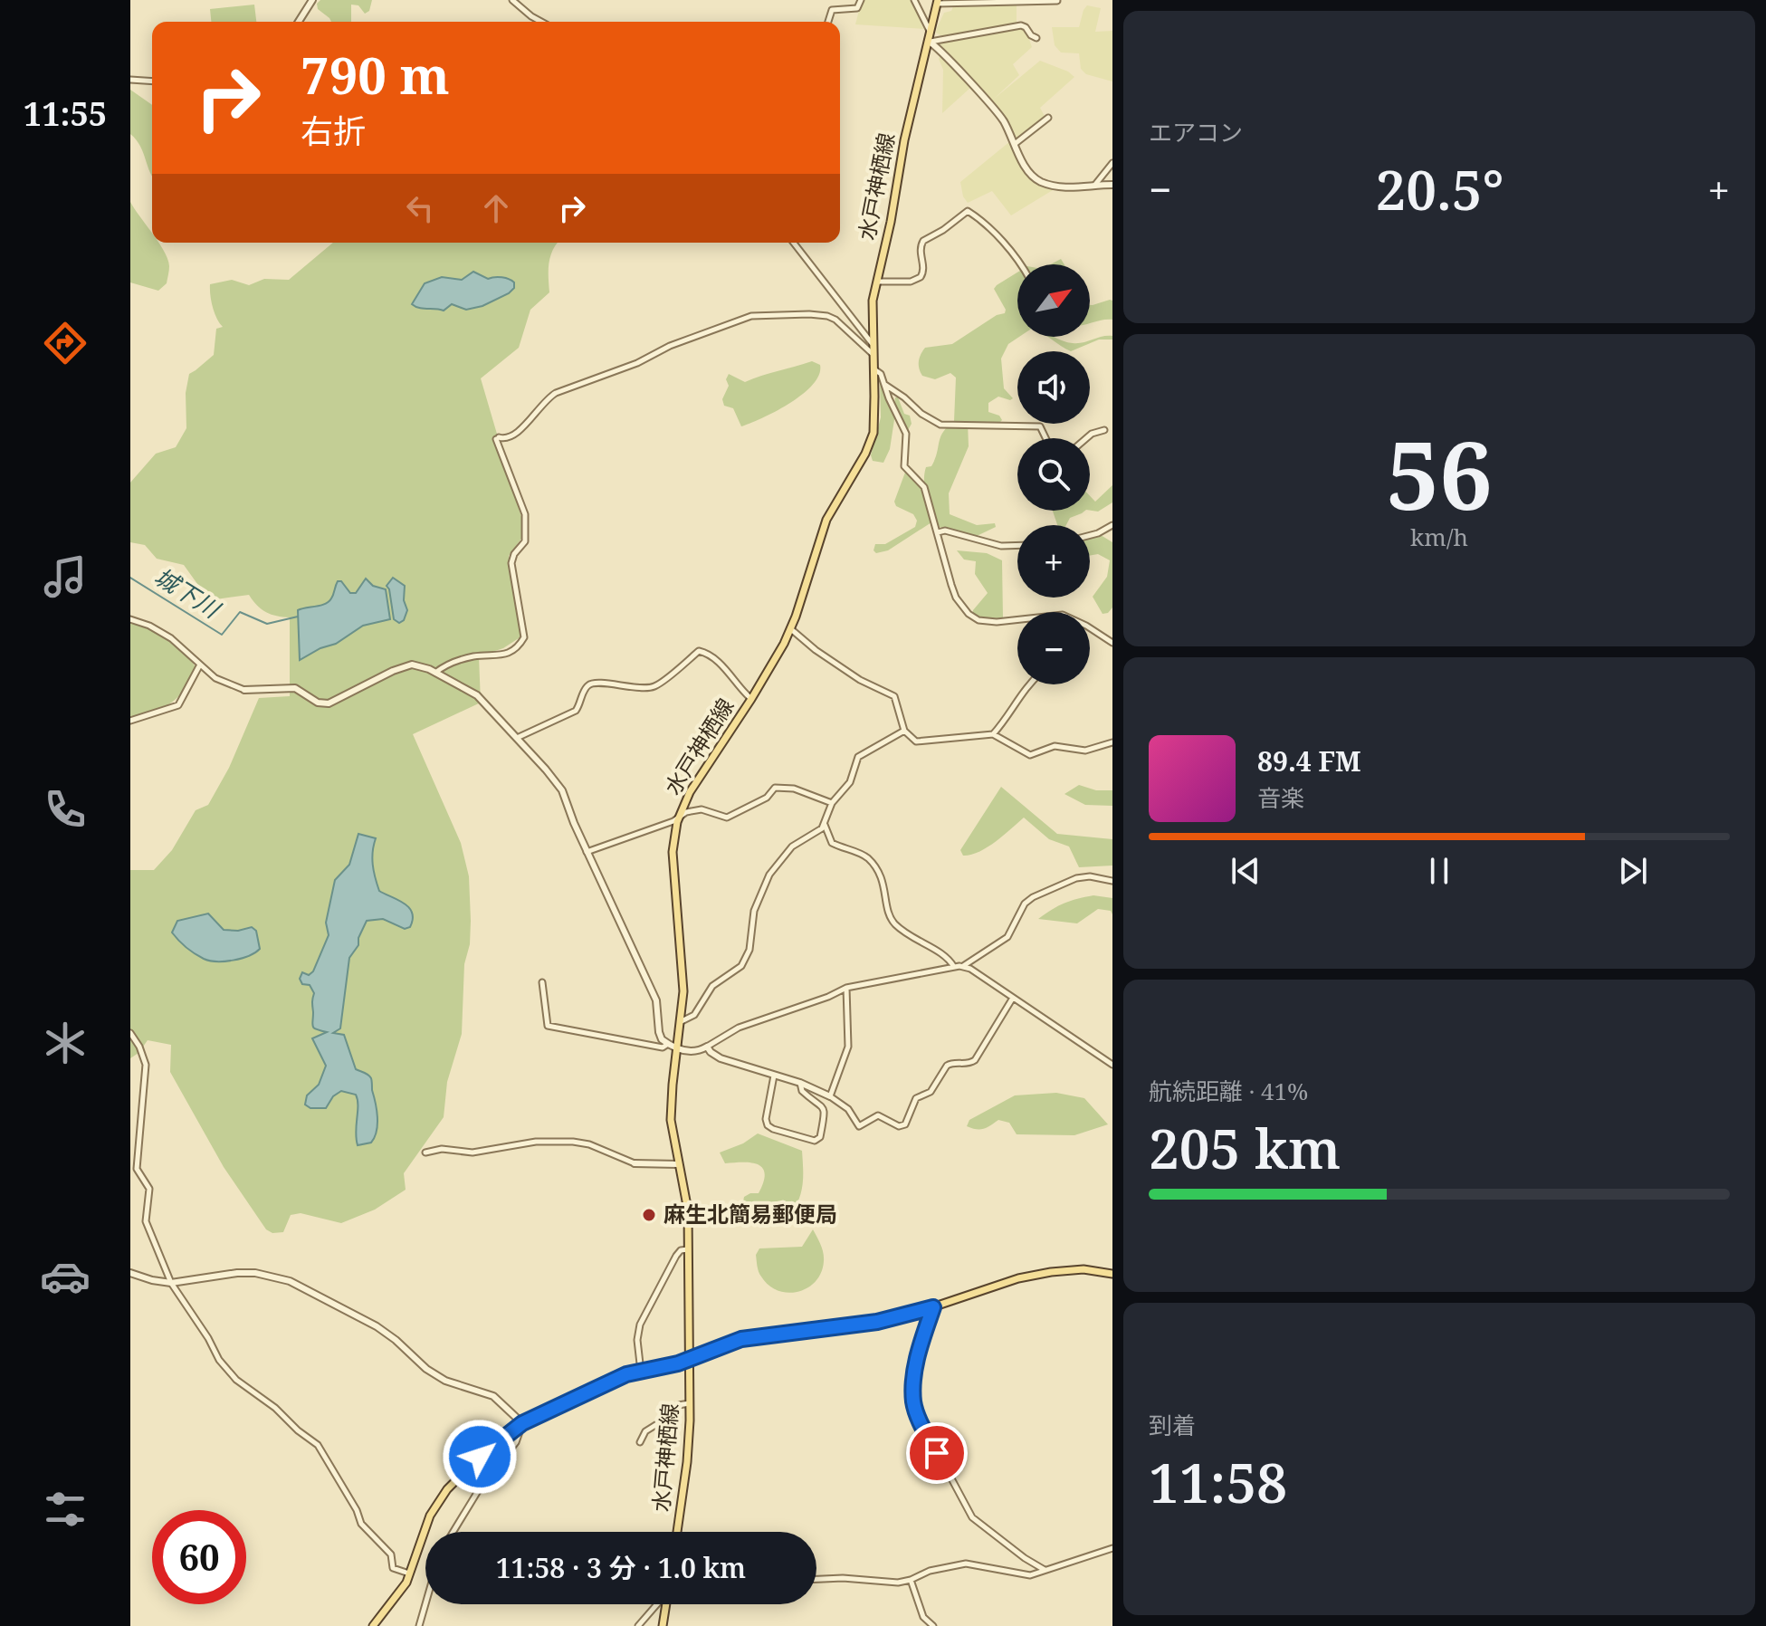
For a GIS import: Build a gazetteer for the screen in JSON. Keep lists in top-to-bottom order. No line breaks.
{"streets":{"main road":["水戸神栖線"]},"water":["城下川"],"places":["麻生北簡易郵便局"],"north":"top right","page":{"tabs":"11:55","tile":["エアコン",["56","km/h"],["航続距離 · 41%","205 km"],["到着","11:58"]],"turn":["790 m","右折"],"heat":["−","20.5°","+"],"map_buttons":["+","−"],"song":["89.4 FM","音楽"],"limit":"60","trip":"11:58 · 3 分 · 1.0 km"}}
